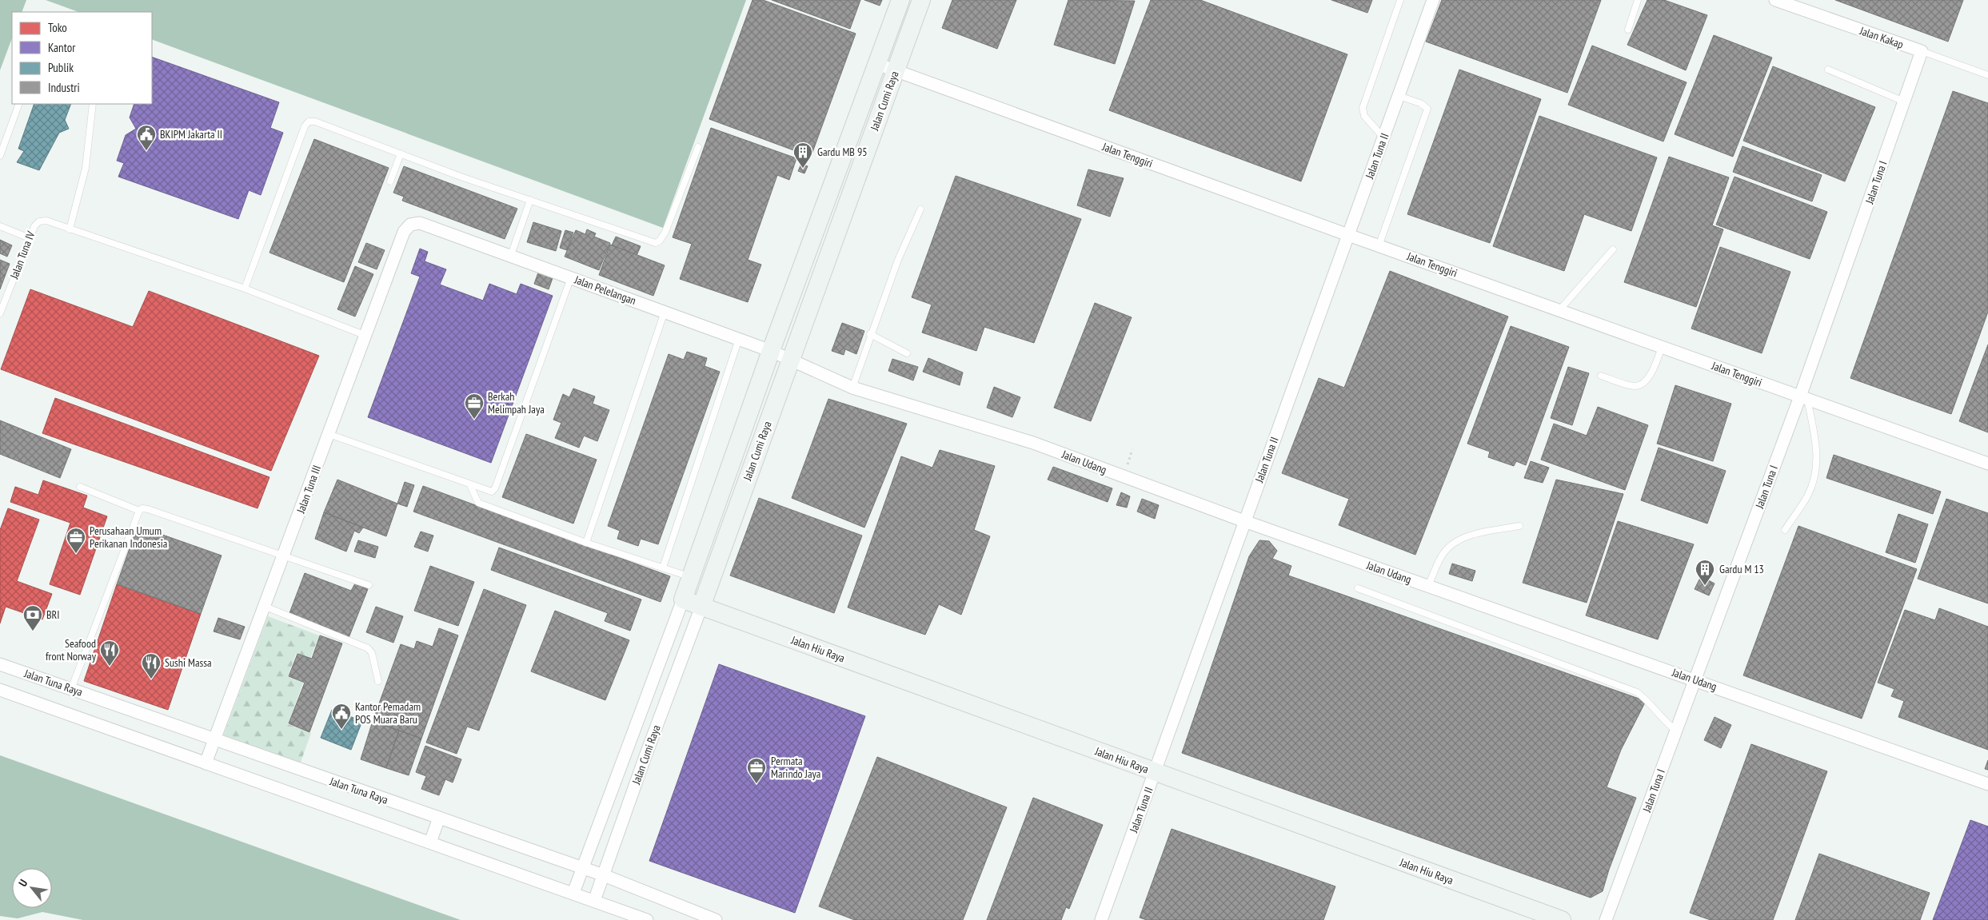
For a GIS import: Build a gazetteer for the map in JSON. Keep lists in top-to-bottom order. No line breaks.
{"streets":{"street":["Jalan Kakap","Jalan Cumi Raya","Jalan Tenggiri","Jalan Tuna II","Jalan Tuna I","Jalan Pelelangan","Jalan Udang","Jalan Tuna III","Jalan Hiu Raya","Jalan Tuna Raya"],"lane":["Jalan Tuna IV"]},"crossings":[["Jalan Kakap","Jalan Tuna I"],["Jalan Cumi Raya","Jalan Tenggiri"],["Jalan Cumi Raya","Jalan Pelelangan"],["Jalan Cumi Raya","Jalan Udang"],["Jalan Cumi Raya","Jalan Hiu Raya"],["Jalan Cumi Raya","Jalan Tuna Raya"],["Jalan Tenggiri","Jalan Tuna II"],["Jalan Tenggiri","Jalan Tuna I"],["Jalan Tuna II","Jalan Udang"],["Jalan Tuna II","Jalan Hiu Raya"],["Jalan Tuna I","Jalan Udang"],["Jalan Pelelangan","Jalan Udang"],["Jalan Pelelangan","Jalan Tuna III"],["Jalan Tuna III","Jalan Tuna Raya"]],"places":{"public building":["BKIPM Jakarta II","Kantor Pemadam POS Muara Baru"],"building":["Gardu MB 95","Gardu M 13"],"office":["Berkah Melimpah Jaya","Perusahaan Umum Perikanan Indonesia","Permata Marindo Jaya"],"bank":["BRI"],"restaurant":["Seafood front Norway","Sushi Massa"]},"legend":["Toko","Kantor","Publik","Industri"],"north":"top left"}
